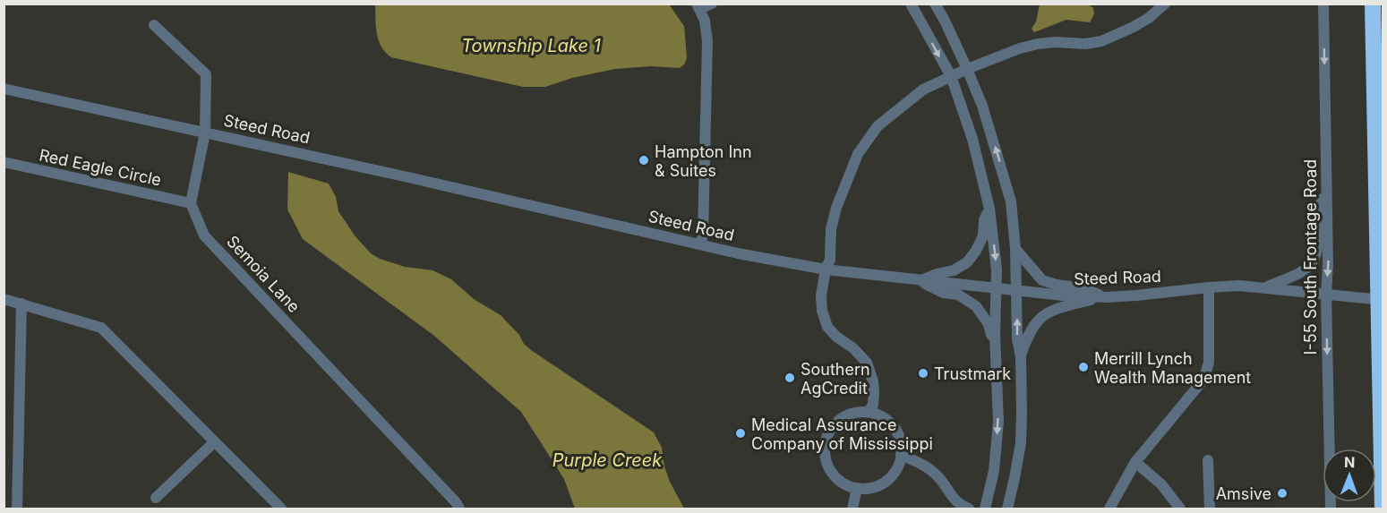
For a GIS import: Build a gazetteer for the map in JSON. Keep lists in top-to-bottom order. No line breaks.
{"streets":{"street":["Steed Road","Red Eagle Circle","I-55 South Frontage Road","Semoia Lane"]},"crossings":[["Steed Road","I-55 South Frontage Road"],["Red Eagle Circle","Semoia Lane"]],"one_way":["I-55 South Frontage Road"],"water":["Township Lake 1","Purple Creek"],"places":["Hampton Inn & Suites","Merrill Lynch Wealth Management","Trustmark","Southern AgCredit","Medical Assurance Company of Mississippi","Amsive"],"north":"top"}
